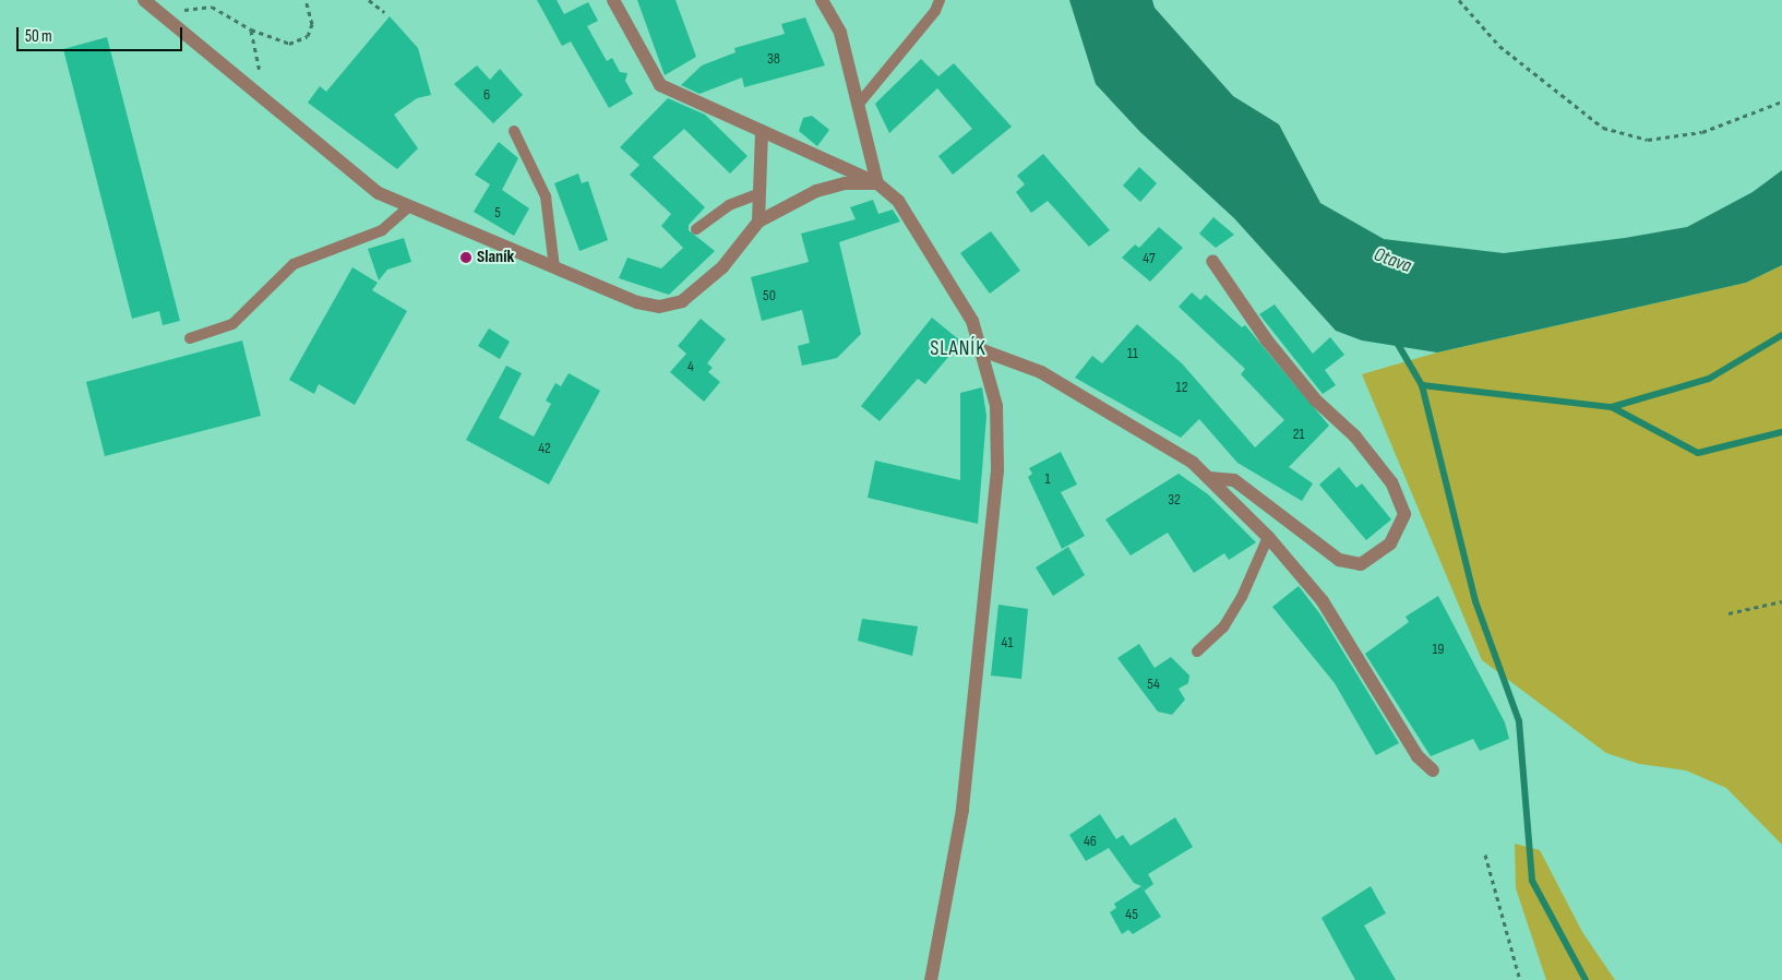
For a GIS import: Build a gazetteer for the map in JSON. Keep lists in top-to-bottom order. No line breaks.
{"districts":["SLANÍK"],"water":["Otava"],"places":["Slaník"],"house_numbers":["38","6","5","47","50","11","4","12","21","42","1","32","41","19","54","46","45"],"scale_bar":"50 m"}
